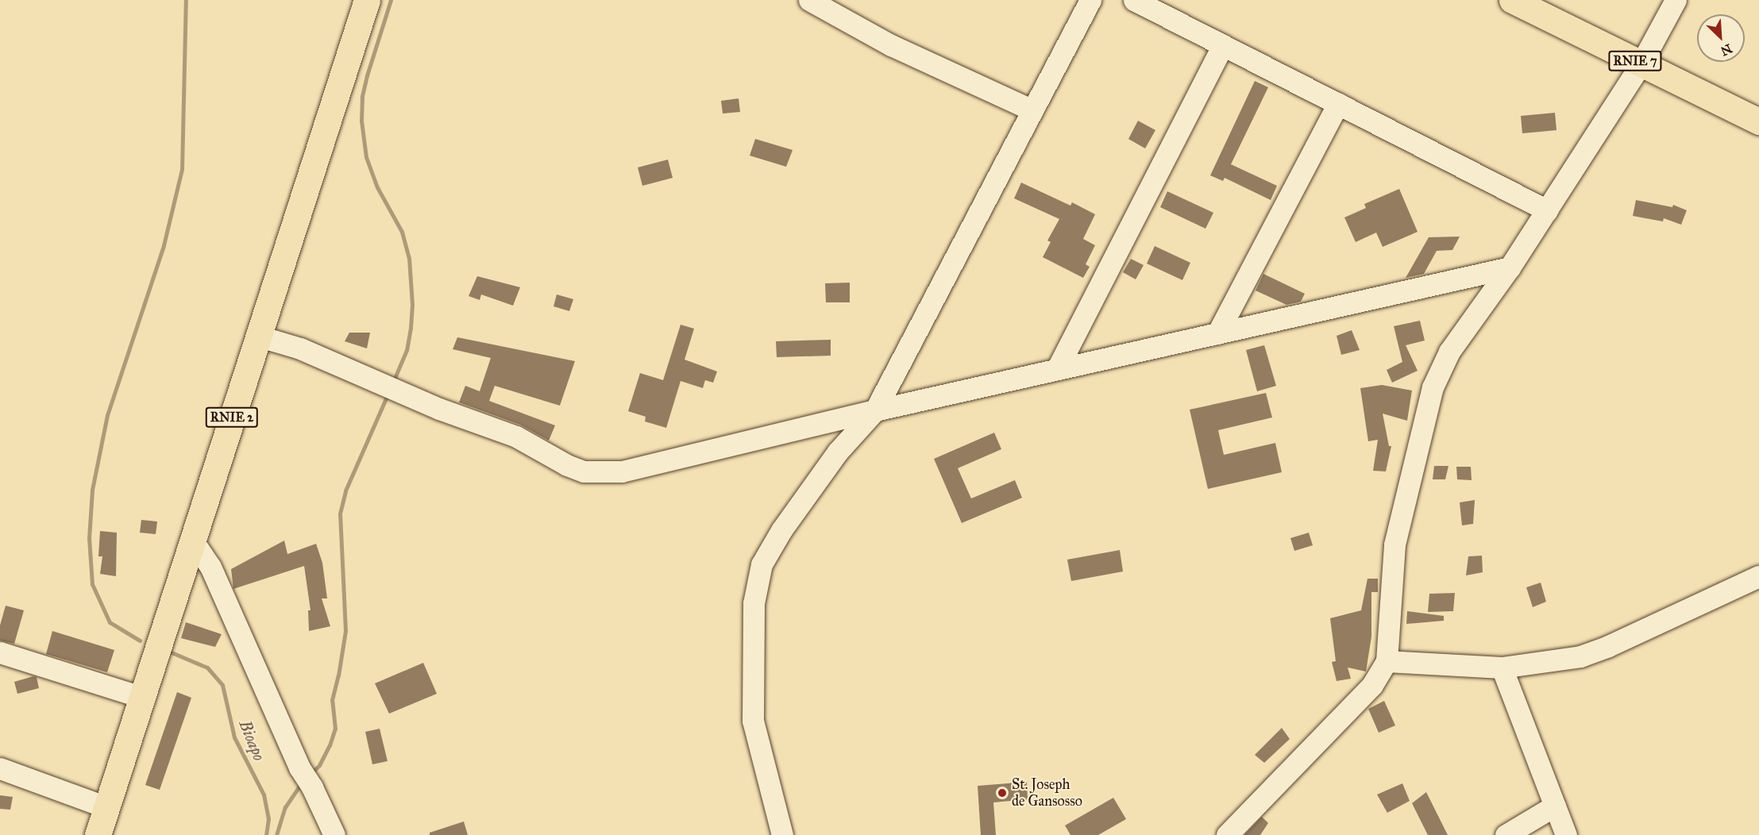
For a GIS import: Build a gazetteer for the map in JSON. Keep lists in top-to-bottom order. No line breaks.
{"streets":{"main road":["RNIE 7","RNIE 2"]},"water":["Bioapo"],"places":["St. Joseph de Gansosso"],"north":"bottom right"}
